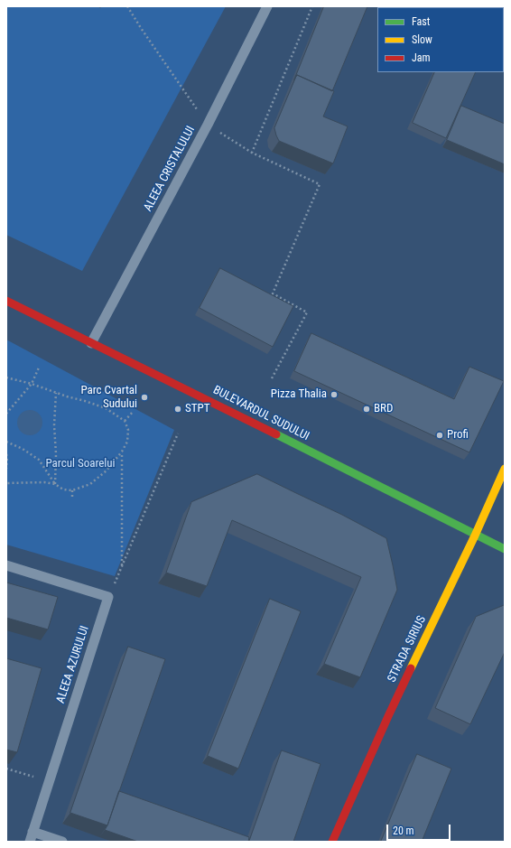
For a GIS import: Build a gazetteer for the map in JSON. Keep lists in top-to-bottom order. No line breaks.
{"streets":{"street":["BULEVARDUL SUDULUI","STRADA SIRIUS"],"lane":["ALEEA CRISTALULUI","ALEEA AZURULUI"]},"crossings":[["ALEEA CRISTALULUI","BULEVARDUL SUDULUI"],["BULEVARDUL SUDULUI","STRADA SIRIUS"]],"parks":["Parcul Soarelui"],"places":["Pizza Thalia","Parc Cvartal Sudului","STPT","BRD","Profi"],"legend":["Fast","Slow","Jam"],"scale_bar":"20 m"}
